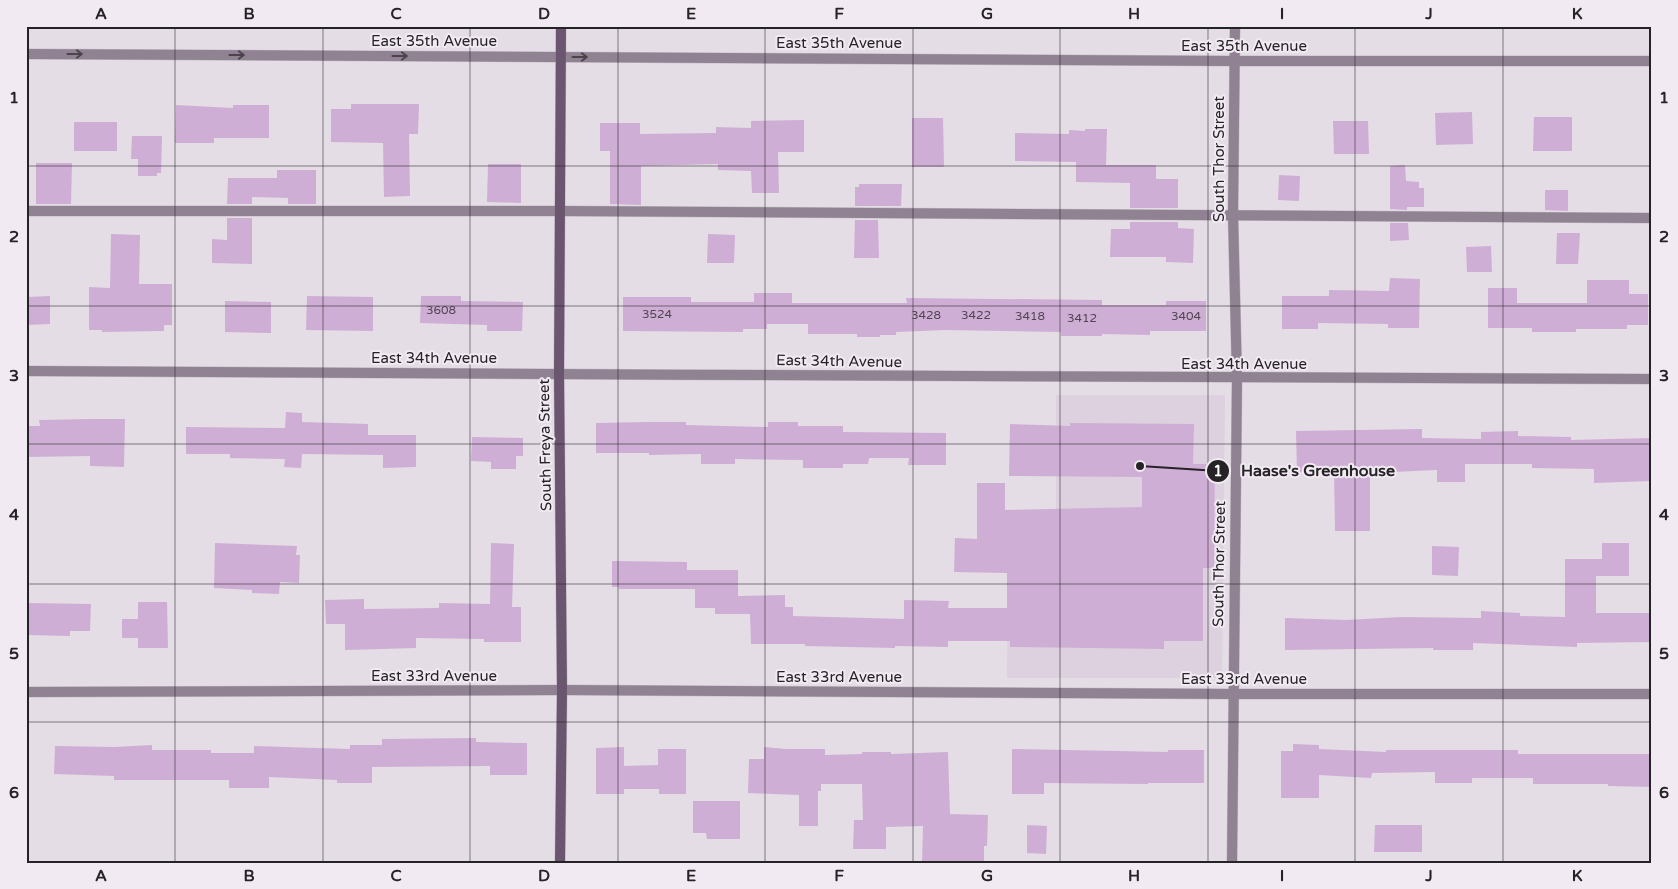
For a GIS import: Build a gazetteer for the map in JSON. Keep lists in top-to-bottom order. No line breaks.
{"streets":{"main road":["South Freya Street"],"street":["East 35th Avenue","South Thor Street","East 34th Avenue","East 33rd Avenue"]},"crossings":[["East 35th Avenue","South Thor Street"],["East 35th Avenue","South Freya Street"],["South Thor Street","East 34th Avenue"],["South Thor Street","East 33rd Avenue"],["East 34th Avenue","South Freya Street"],["South Freya Street","East 33rd Avenue"]],"one_way":["East 35th Avenue"],"places":["Haase's Greenhouse"],"house_numbers":["3608","3524","3428","3422","3418","3404","3412"],"grid":{"columns":["A","B","C","D","E","F","G","H","I","J","K"],"rows":["1","2","3","4","5","6"]}}
